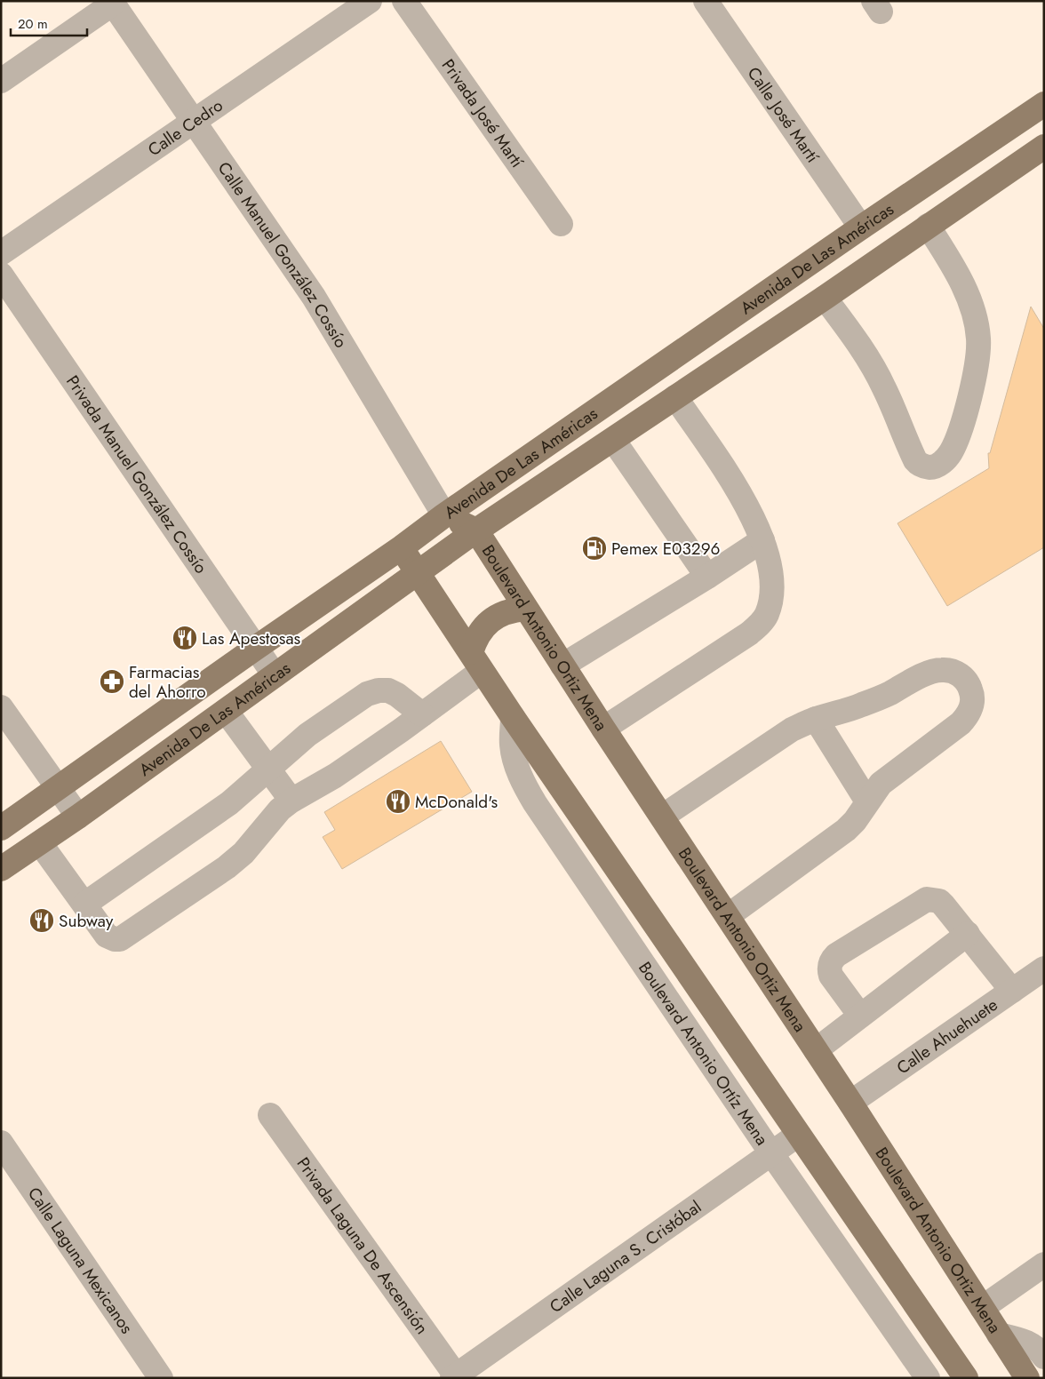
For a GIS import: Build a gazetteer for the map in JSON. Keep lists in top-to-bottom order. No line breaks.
{"streets":{"main road":["Avenida De Las Américas","Boulevard Antonio Ortiz Mena"],"street":["Privada José Martí","Calle José Martí","Calle Cedro","Calle Manuel González Cossío","Privada Manuel González Cossío","Calle Ahuehuete","Boulevard Antonio Ortíz Mena","Privada Laguna De Ascensión","Calle Laguna S. Cristóbal","Calle Laguna Mexicanos"]},"crossings":[["Calle José Martí","Avenida De Las Américas"],["Calle Cedro","Calle Manuel González Cossío"],["Calle Manuel González Cossío","Avenida De Las Américas"],["Calle Manuel González Cossío","Boulevard Antonio Ortiz Mena"],["Avenida De Las Américas","Privada Manuel González Cossío"],["Avenida De Las Américas","Boulevard Antonio Ortiz Mena"],["Boulevard Antonio Ortiz Mena","Calle Ahuehuete"],["Boulevard Antonio Ortíz Mena","Calle Laguna S. Cristóbal"],["Privada Laguna De Ascensión","Calle Laguna S. Cristóbal"]],"places":{"fuel station":["Pemex E03296"],"restaurant":["Las Apestosas","McDonald's","Subway"],"pharmacy":["Farmacias del Ahorro"]},"scale_bar":"20 m"}
